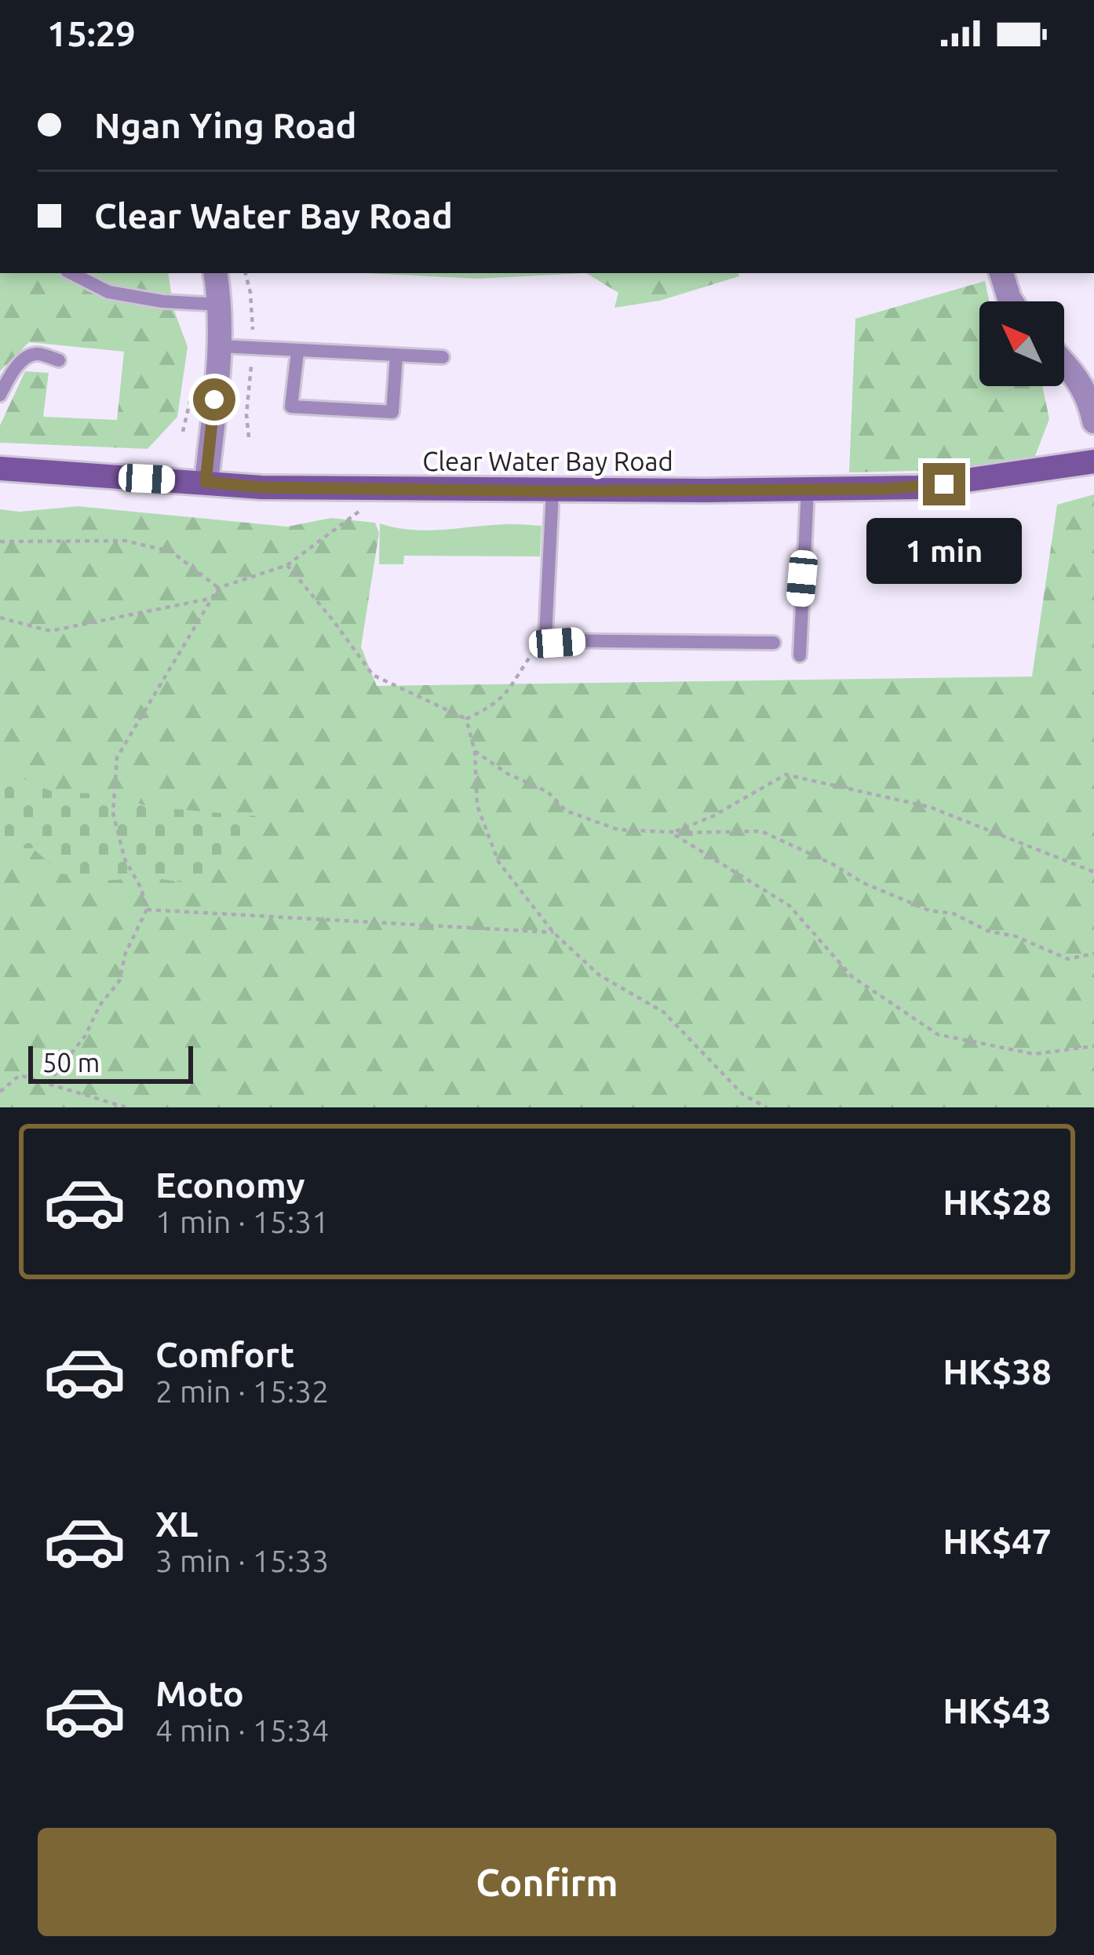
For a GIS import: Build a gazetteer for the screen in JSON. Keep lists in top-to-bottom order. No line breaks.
{"streets":{"main road":["Clear Water Bay Road"]},"scale_bar":"50 m","north":"top left","page":{"status":"15:29","banner":["Ngan Ying Road","Clear Water Bay Road"],"bubble":"1 min","scale":"50 m","list":[{"name":"Economy","note":"1 min · 15:31","value":"HK$28"},{"name":"Comfort","note":"2 min · 15:32","value":"HK$38"},{"name":"XL","note":"3 min · 15:33","value":"HK$47"},{"name":"Moto","note":"4 min · 15:34","value":"HK$43"}],"buttons":"Confirm"}}
